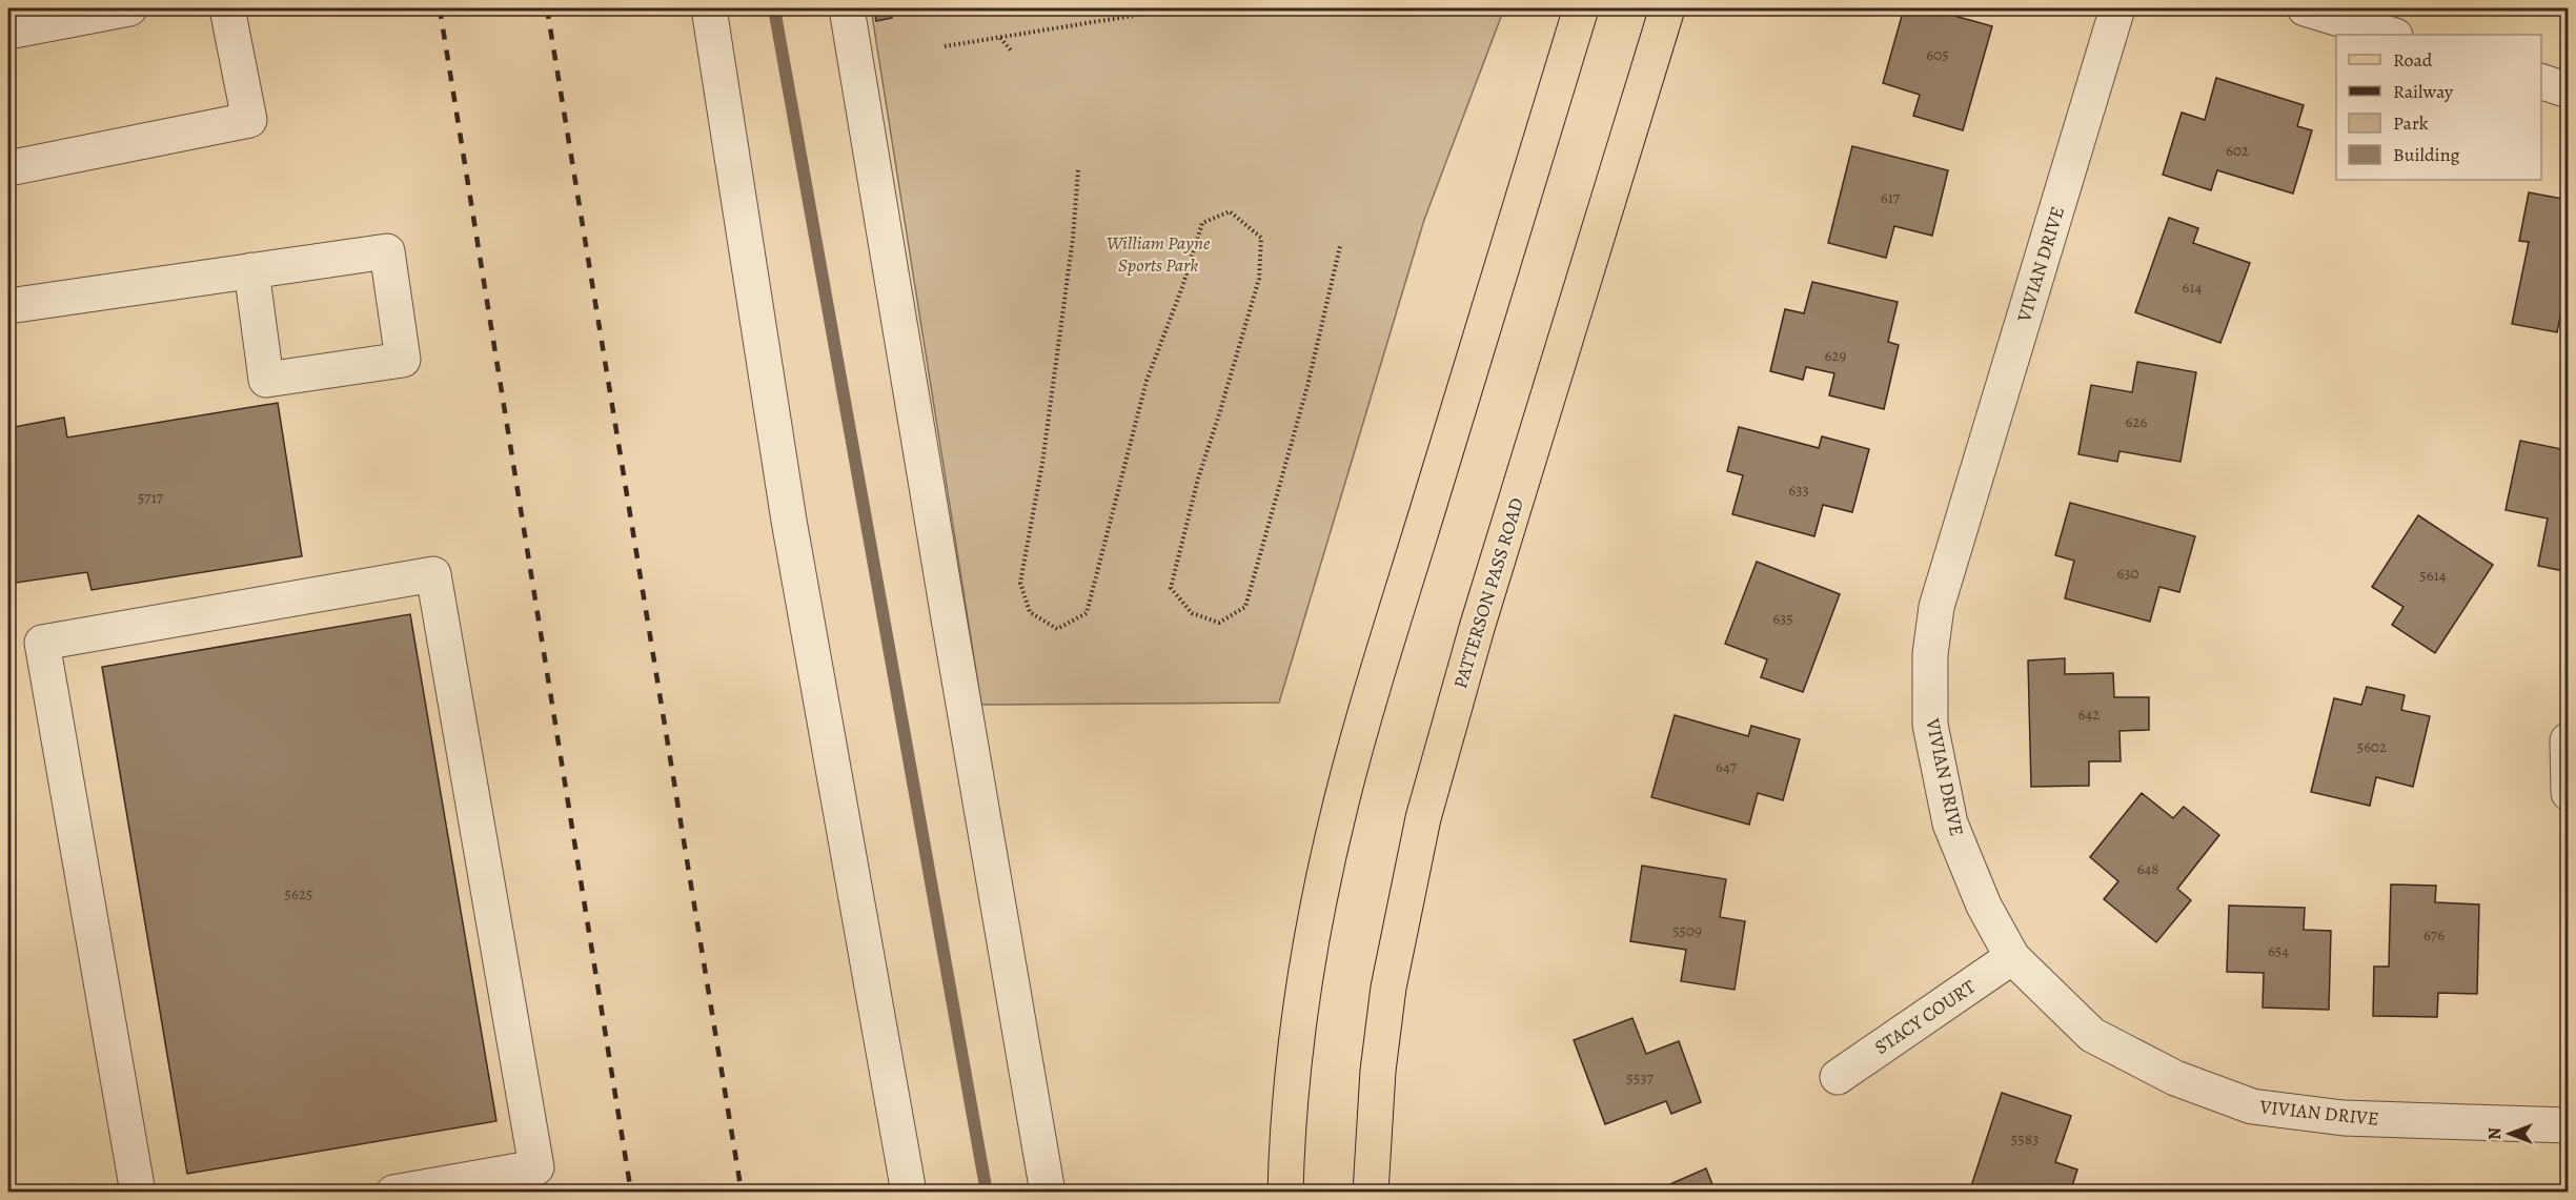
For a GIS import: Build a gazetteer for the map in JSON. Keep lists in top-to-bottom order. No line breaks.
{"streets":{"main road":["PATTERSON PASS ROAD"],"street":["VIVIAN DRIVE","STACY COURT"]},"crossings":[["VIVIAN DRIVE","STACY COURT"]],"parks":["William Payne Sports Park"],"house_numbers":["605","602","617","614","629","626","633","5717","630","5614","635","642","5602","647","648","5625","5509","676","654","5537","5583"],"legend":["Road","Railway","Park","Building"],"north":"left"}
